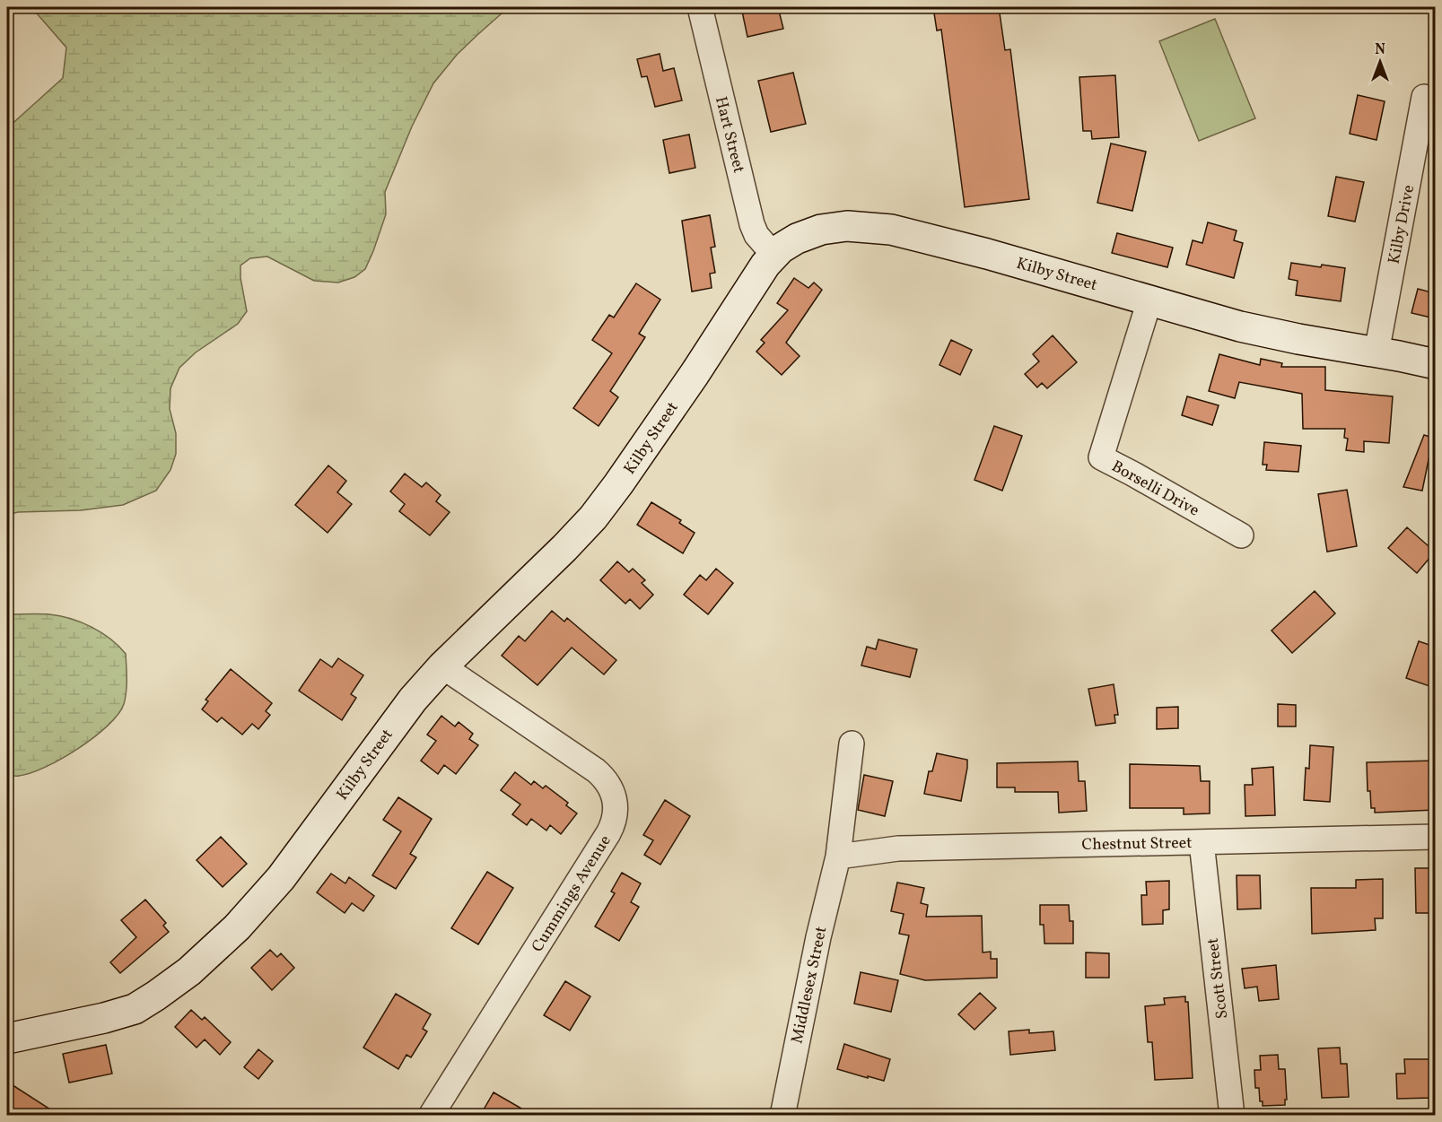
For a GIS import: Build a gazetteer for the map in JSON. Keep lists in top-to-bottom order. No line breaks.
{"streets":{"street":["Hart Street","Kilby Drive","Kilby Street","Borselli Drive","Chestnut Street","Cummings Avenue","Scott Street","Middlesex Street"]},"crossings":[["Hart Street","Kilby Street"],["Kilby Drive","Kilby Street"],["Kilby Street","Borselli Drive"],["Kilby Street","Cummings Avenue"],["Chestnut Street","Scott Street"],["Chestnut Street","Middlesex Street"]],"north":"top"}
